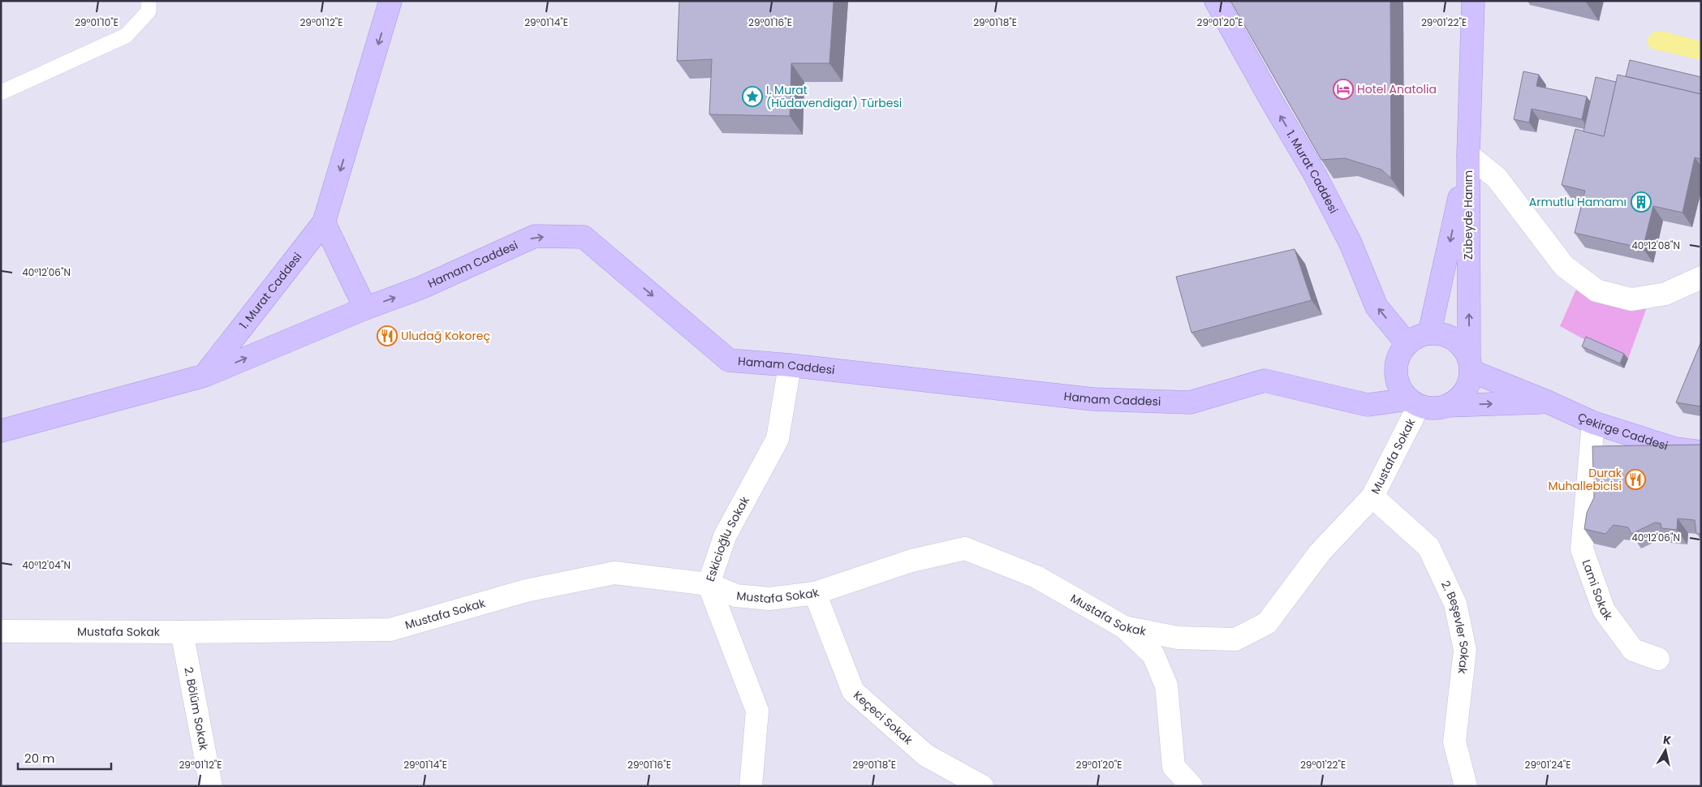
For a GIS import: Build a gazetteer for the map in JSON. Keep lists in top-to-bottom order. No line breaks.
{"streets":{"main road":["1. Murat Caddesi","Zübeyde Hanım","Hamam Caddesi","Çekirge Caddesi"],"street":["Mustafa Sokak","Eskicioğlu Sokak","Lami Sokak","2. Beşevler Sokak","2. Bölüm Sokak","Keçeci Sokak"]},"crossings":[["1. Murat Caddesi","Zübeyde Hanım"],["1. Murat Caddesi","Hamam Caddesi"],["1. Murat Caddesi","Çekirge Caddesi"],["1. Murat Caddesi","Mustafa Sokak"],["Zübeyde Hanım","Hamam Caddesi"],["Zübeyde Hanım","Çekirge Caddesi"],["Zübeyde Hanım","Mustafa Sokak"],["Hamam Caddesi","Çekirge Caddesi"],["Hamam Caddesi","Mustafa Sokak"],["Hamam Caddesi","Eskicioğlu Sokak"],["Çekirge Caddesi","Mustafa Sokak"],["Çekirge Caddesi","Lami Sokak"],["Mustafa Sokak","Eskicioğlu Sokak"],["Mustafa Sokak","2. Beşevler Sokak"],["Mustafa Sokak","2. Bölüm Sokak"],["Mustafa Sokak","Keçeci Sokak"]],"one_way":["Hamam Caddesi"],"places":{"hotel":["Hotel Anatolia"],"place":["I. Murat (Hüdavendigar) Türbesi"],"building":["Armutlu Hamamı"],"restaurant":["Uludağ Kokoreç","Durak Muhallebicisi"]},"scale_bar":"20 m","north":"top","coordinates":["29°01'12\"E","29°01'14\"E","29°01'16\"E","29°01'18\"E","29°01'20\"E","29°01'22\"E","29°01'10\"E","40°12'08\"N","40°12'06\"N","40°12'04\"N","29°01'24\"E"]}
